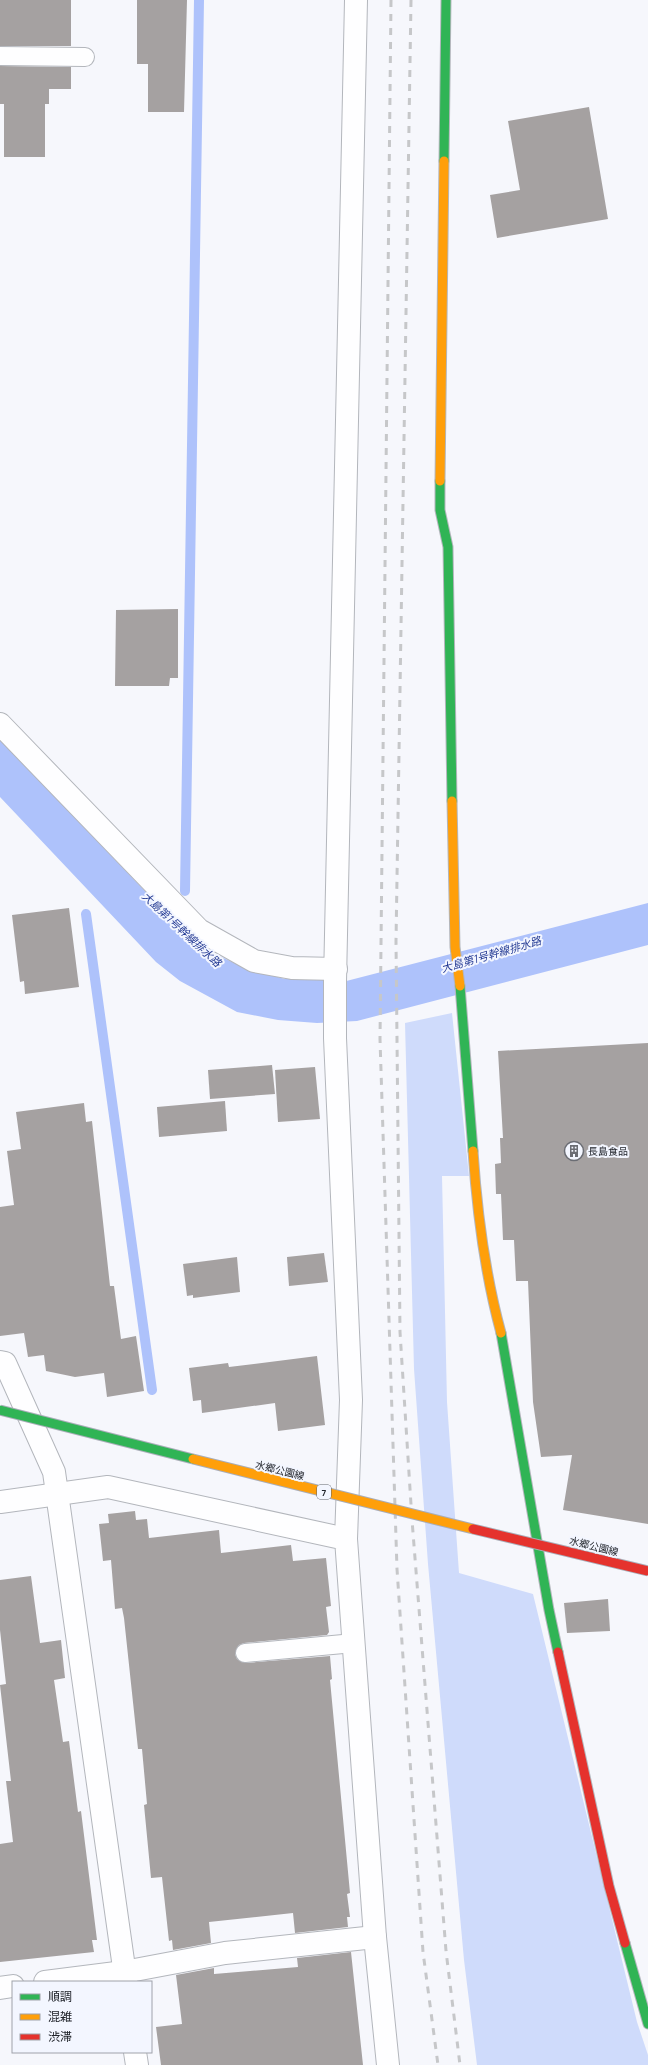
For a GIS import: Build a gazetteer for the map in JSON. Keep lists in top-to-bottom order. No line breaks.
{"streets":{"street":["水郷公園線","7"]},"water":["大島第1号幹線排水路"],"places":{"building":["長島食品"]},"legend":["順調","混雑","渋滞"]}
